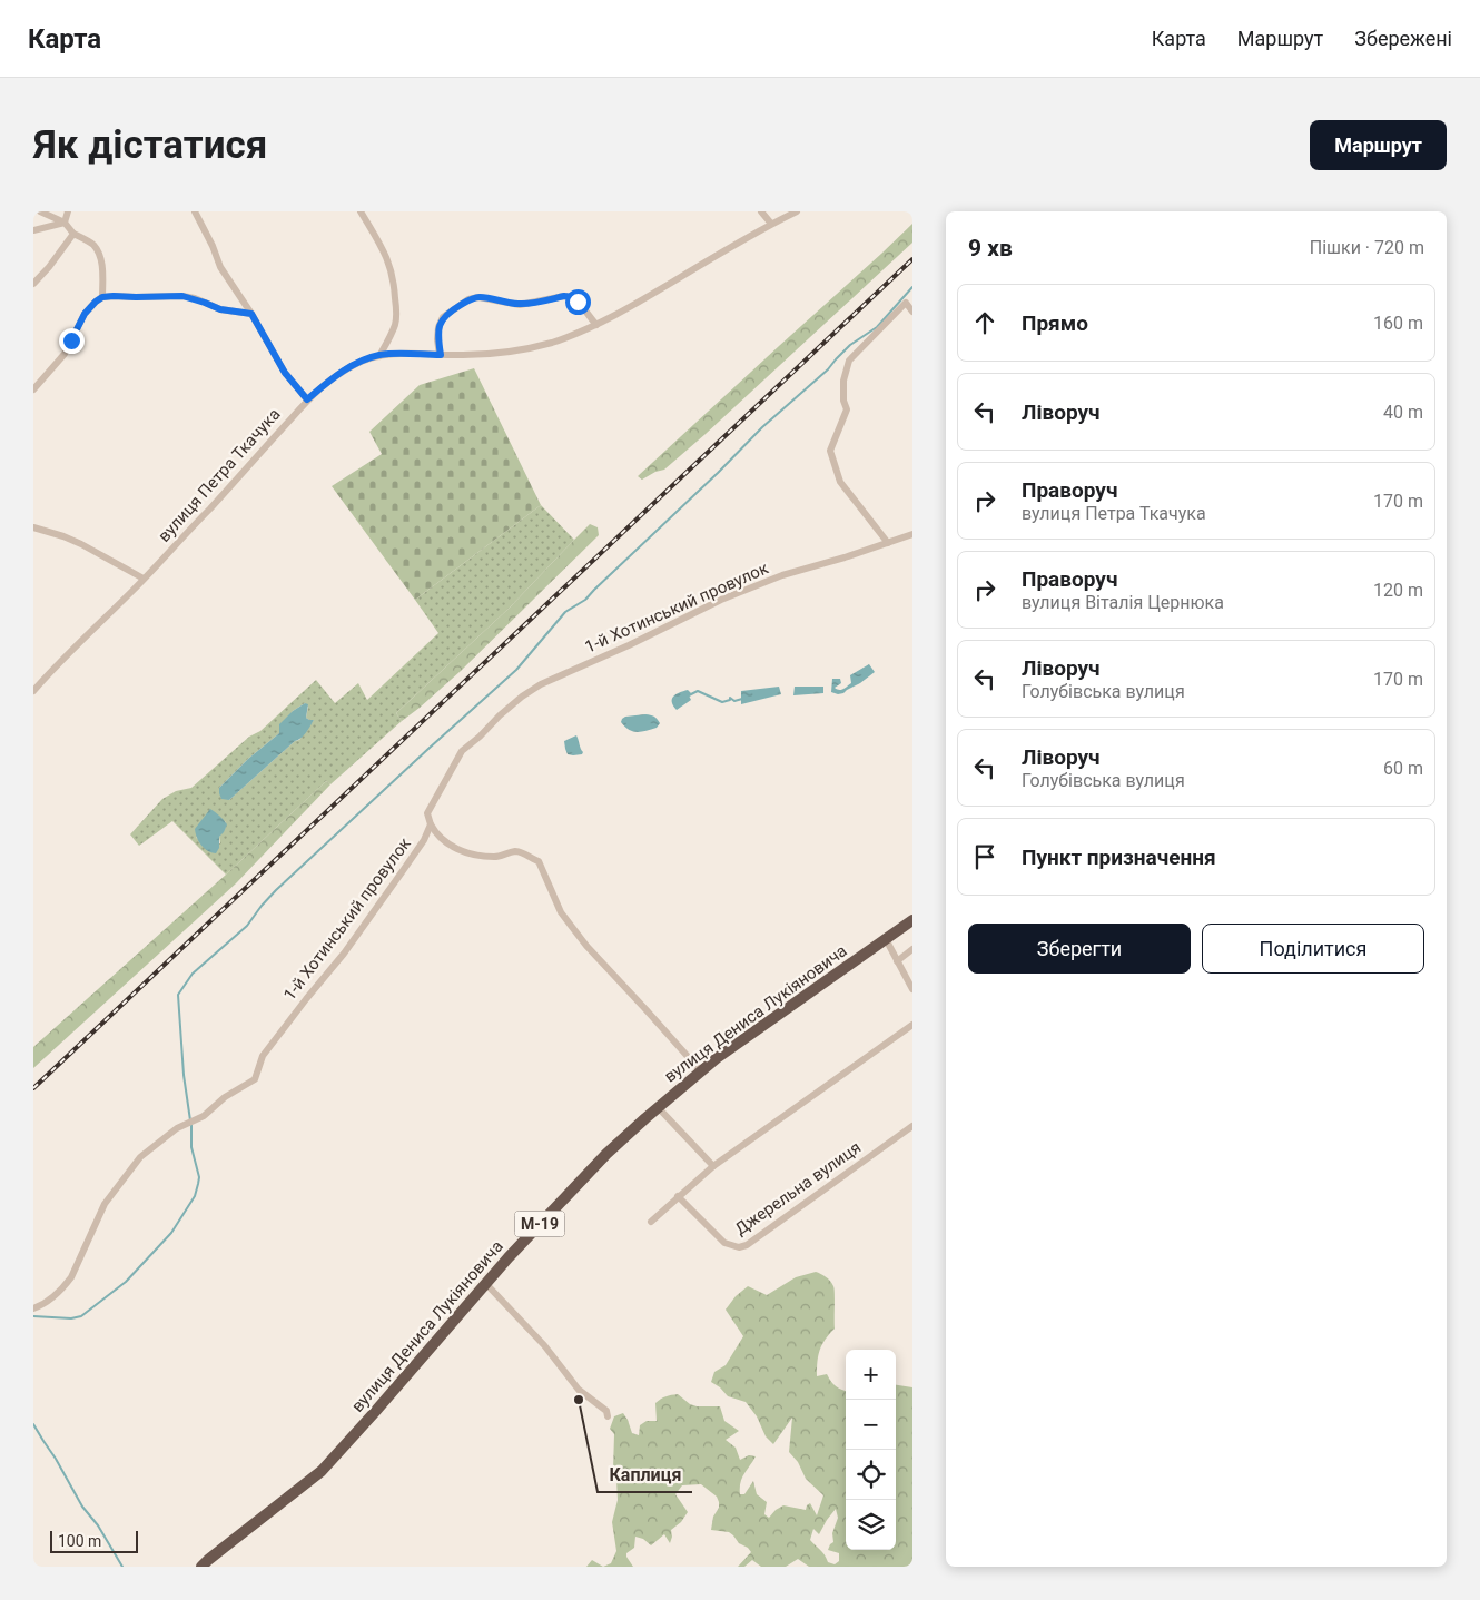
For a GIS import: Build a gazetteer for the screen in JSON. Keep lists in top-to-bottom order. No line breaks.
{"streets":{"highway":["вулиця Дениса Лукіяновича","М-19"],"street":["вулиця Петра Ткачука","1-й Хотинський провулок","Джерельна вулиця"]},"places":["Каплиця"],"scale_bar":"100 m","page":{"header":"Карта","nav":["Карта","Маршрут","Збережені"],"buttons":["Маршрут",["Зберегти","Поділитися"]],"title":"Як дістатися","heading":["9 хв","Пішки · 720 m"],"list":[["Прямо","160 m"],["Ліворуч","40 m"],["Праворуч","вулиця Петра Ткачука","170 m"],["Праворуч","вулиця Віталія Цернюка","120 m"],["Ліворуч","Голубівська вулиця","170 m"],["Ліворуч","Голубівська вулиця","60 m"],"Пункт призначення"],"map_buttons":["+","−"],"scale":"100 m"}}
